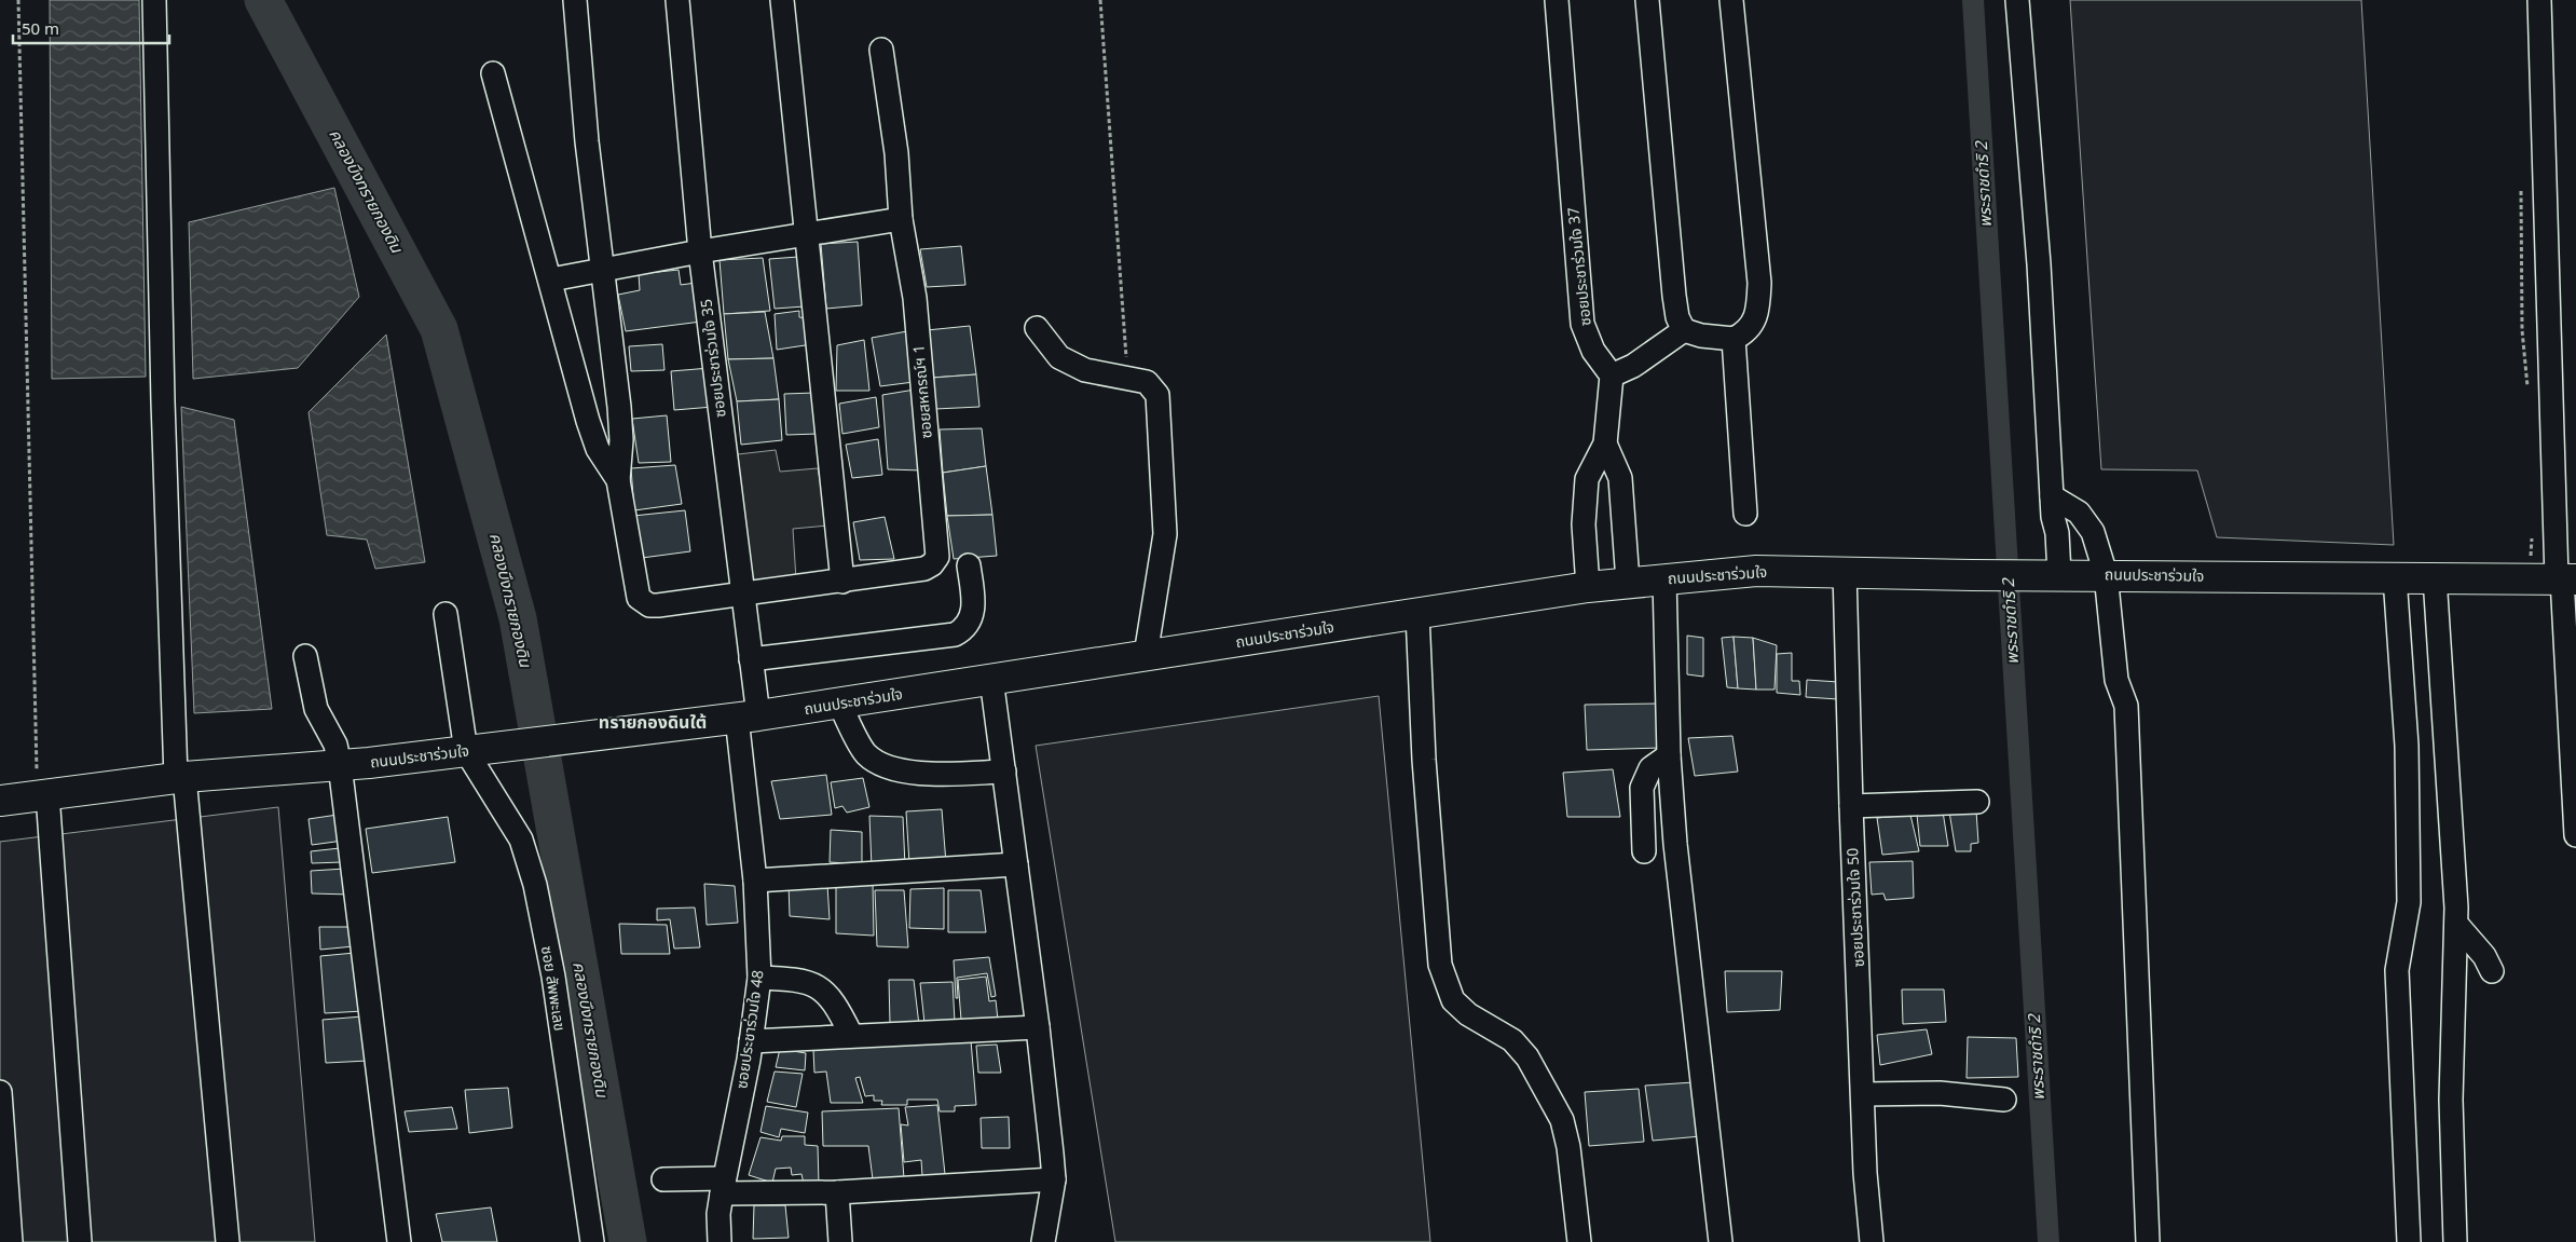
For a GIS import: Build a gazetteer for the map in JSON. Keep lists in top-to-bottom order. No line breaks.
{"streets":{"main road":["ถนนประชาร่วมใจ"],"street":["ซอยประชาร่วมใจ 37","ซอยประชาร่วมใจ 35","ซอยสหกรณ์ฯ 1","ซอยประชาร่วมใจ 50","ซอย สัพพะเลข","ซอยประชาร่วมใจ 48"]},"crossings":[["ซอยประชาร่วมใจ 35","ถนนประชาร่วมใจ"],["ซอยประชาร่วมใจ 35","ซอยประชาร่วมใจ 48"],["ถนนประชาร่วมใจ","ซอยประชาร่วมใจ 50"],["ถนนประชาร่วมใจ","ซอย สัพพะเลข"],["ถนนประชาร่วมใจ","ซอยประชาร่วมใจ 48"]],"districts":["ทรายกองดินใต้"],"water":["พระราชดำริ 2","คลองบึงทรายกองดิน"],"scale_bar":"50 m"}
